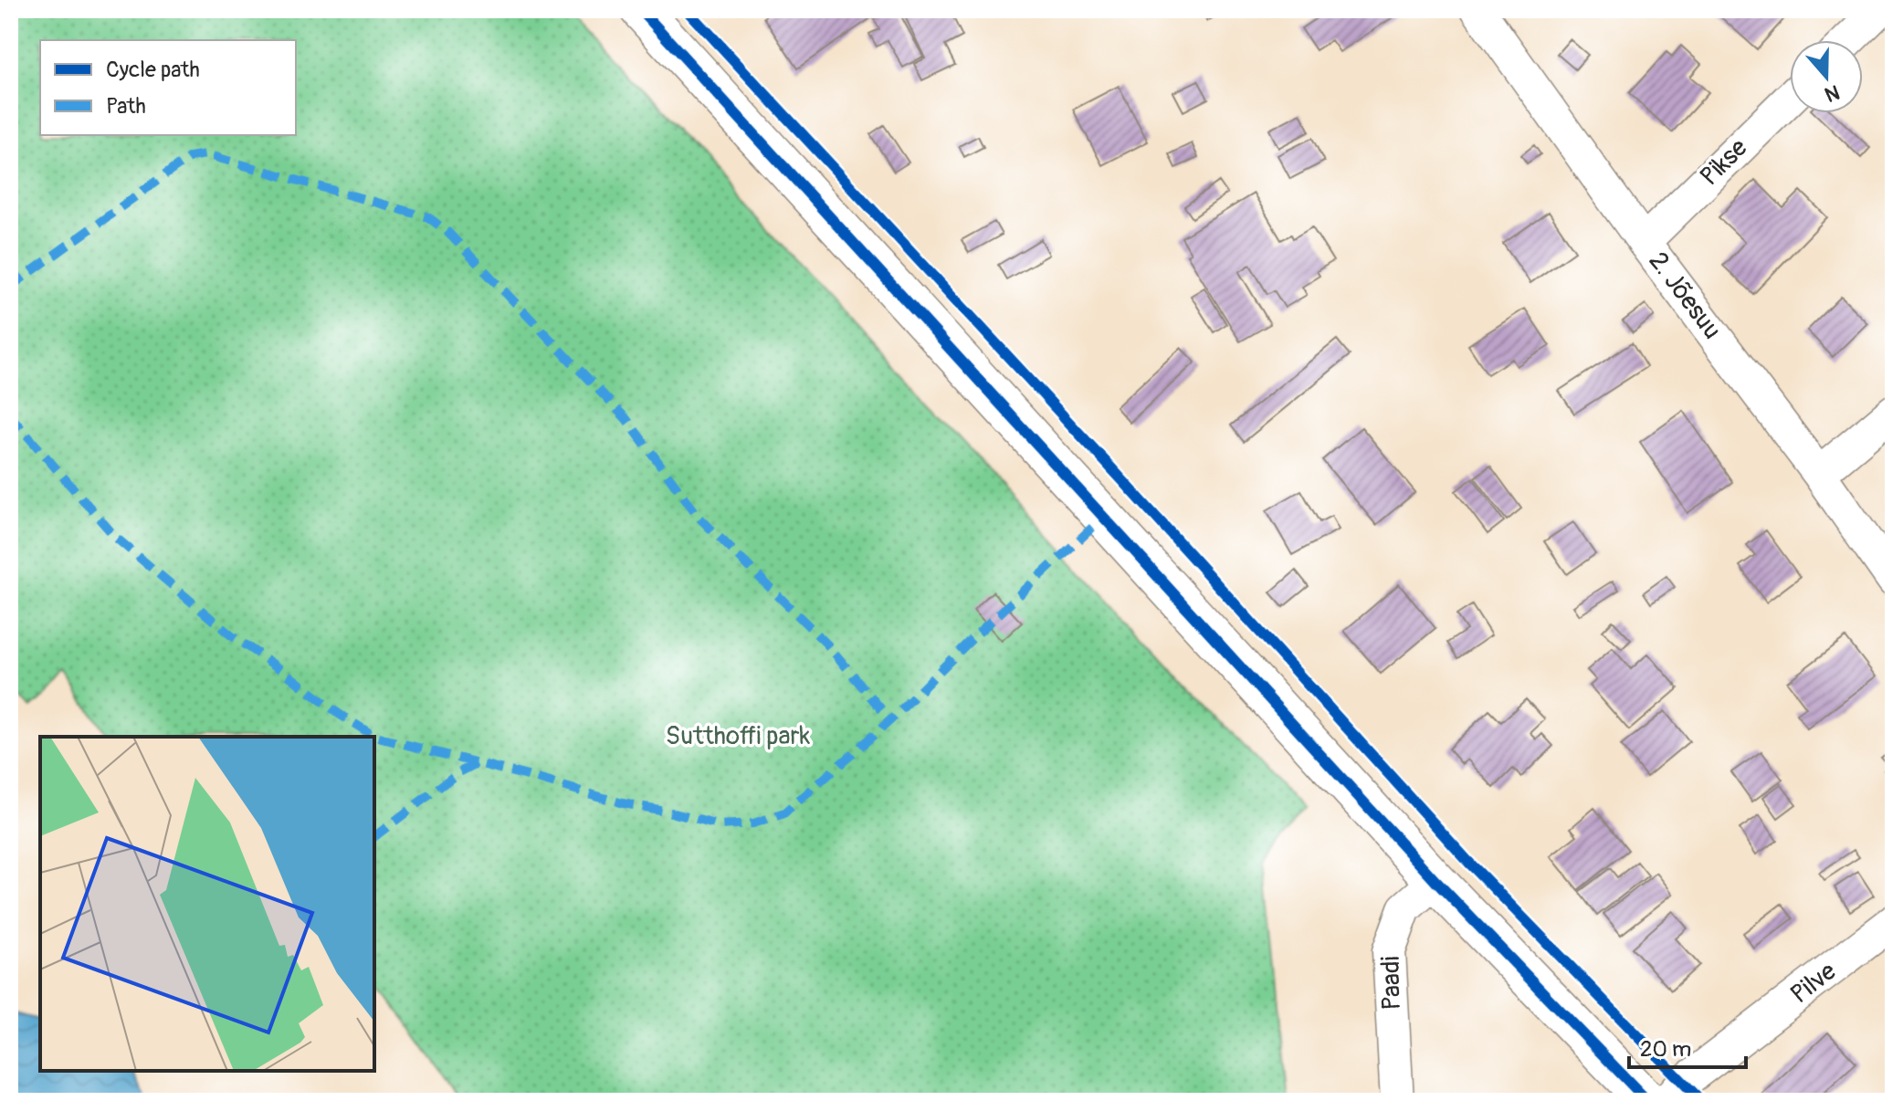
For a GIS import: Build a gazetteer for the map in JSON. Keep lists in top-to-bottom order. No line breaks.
{"streets":{"street":["Pikse","2. Jõesuu","Paadi","Pilve"]},"crossings":[["Pikse","2. Jõesuu"]],"parks":["Sutthoffi park"],"legend":["Cycle path","Path"],"scale_bar":"20 m","north":"bottom"}
